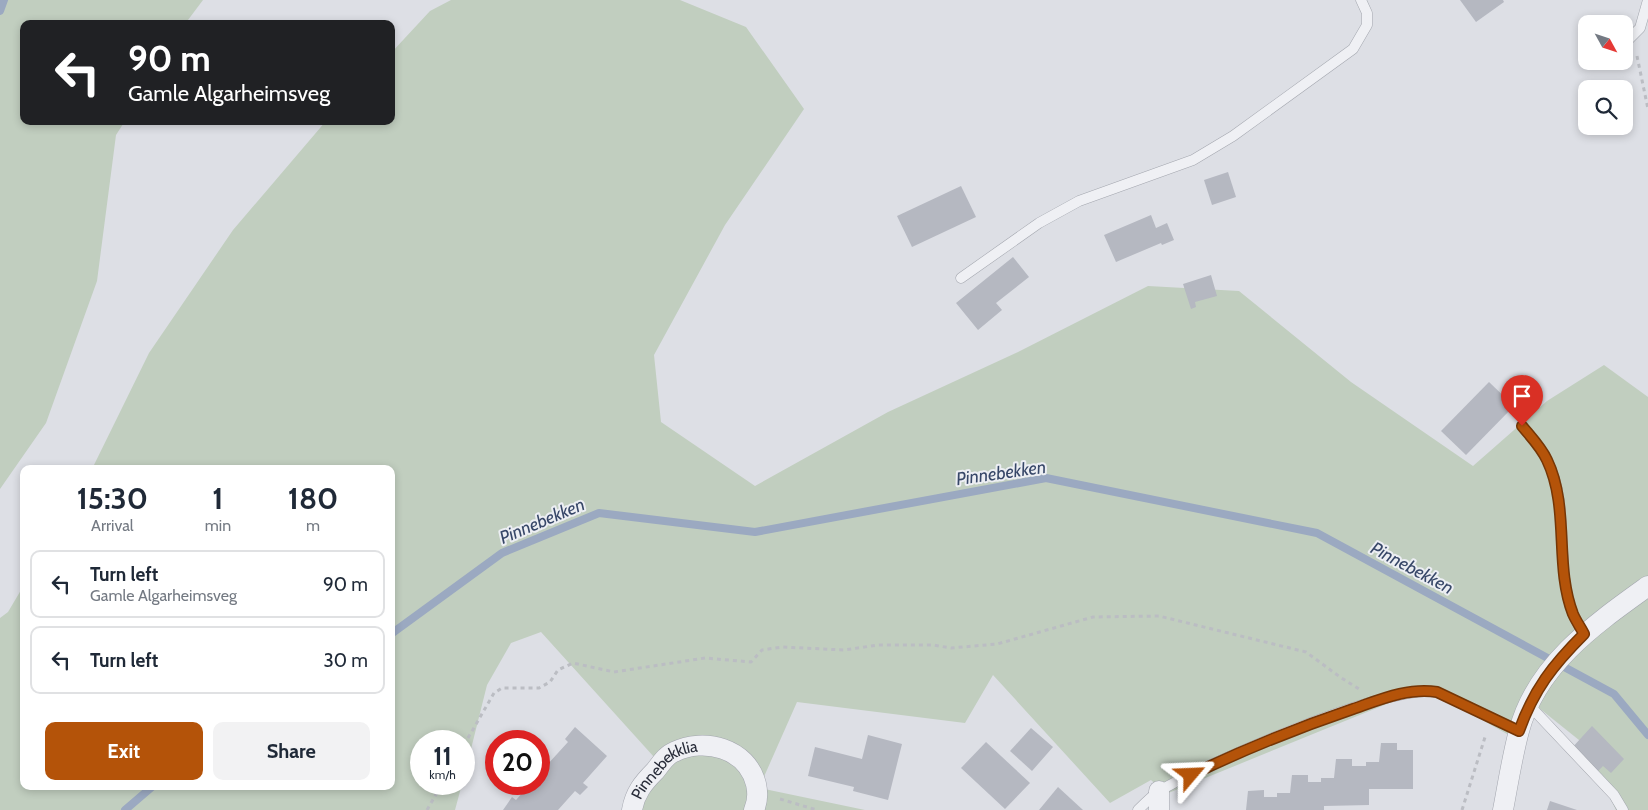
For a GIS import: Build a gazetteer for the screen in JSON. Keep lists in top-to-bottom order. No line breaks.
{"streets":{"street":["Pinnebekklia"]},"water":["Pinnebekken"],"north":"bottom right","page":{"turn":["90 m","Gamle Algarheimsveg"],"eta":["15:30","Arrival","1","min","180","m"],"list":[{"name":"Turn left","note":"Gamle Algarheimsveg","value":"90 m"},{"name":"Turn left","value":"30 m"}],"buttons":["Exit","Share"],"speed":"11 km/h","limit":"20"}}
